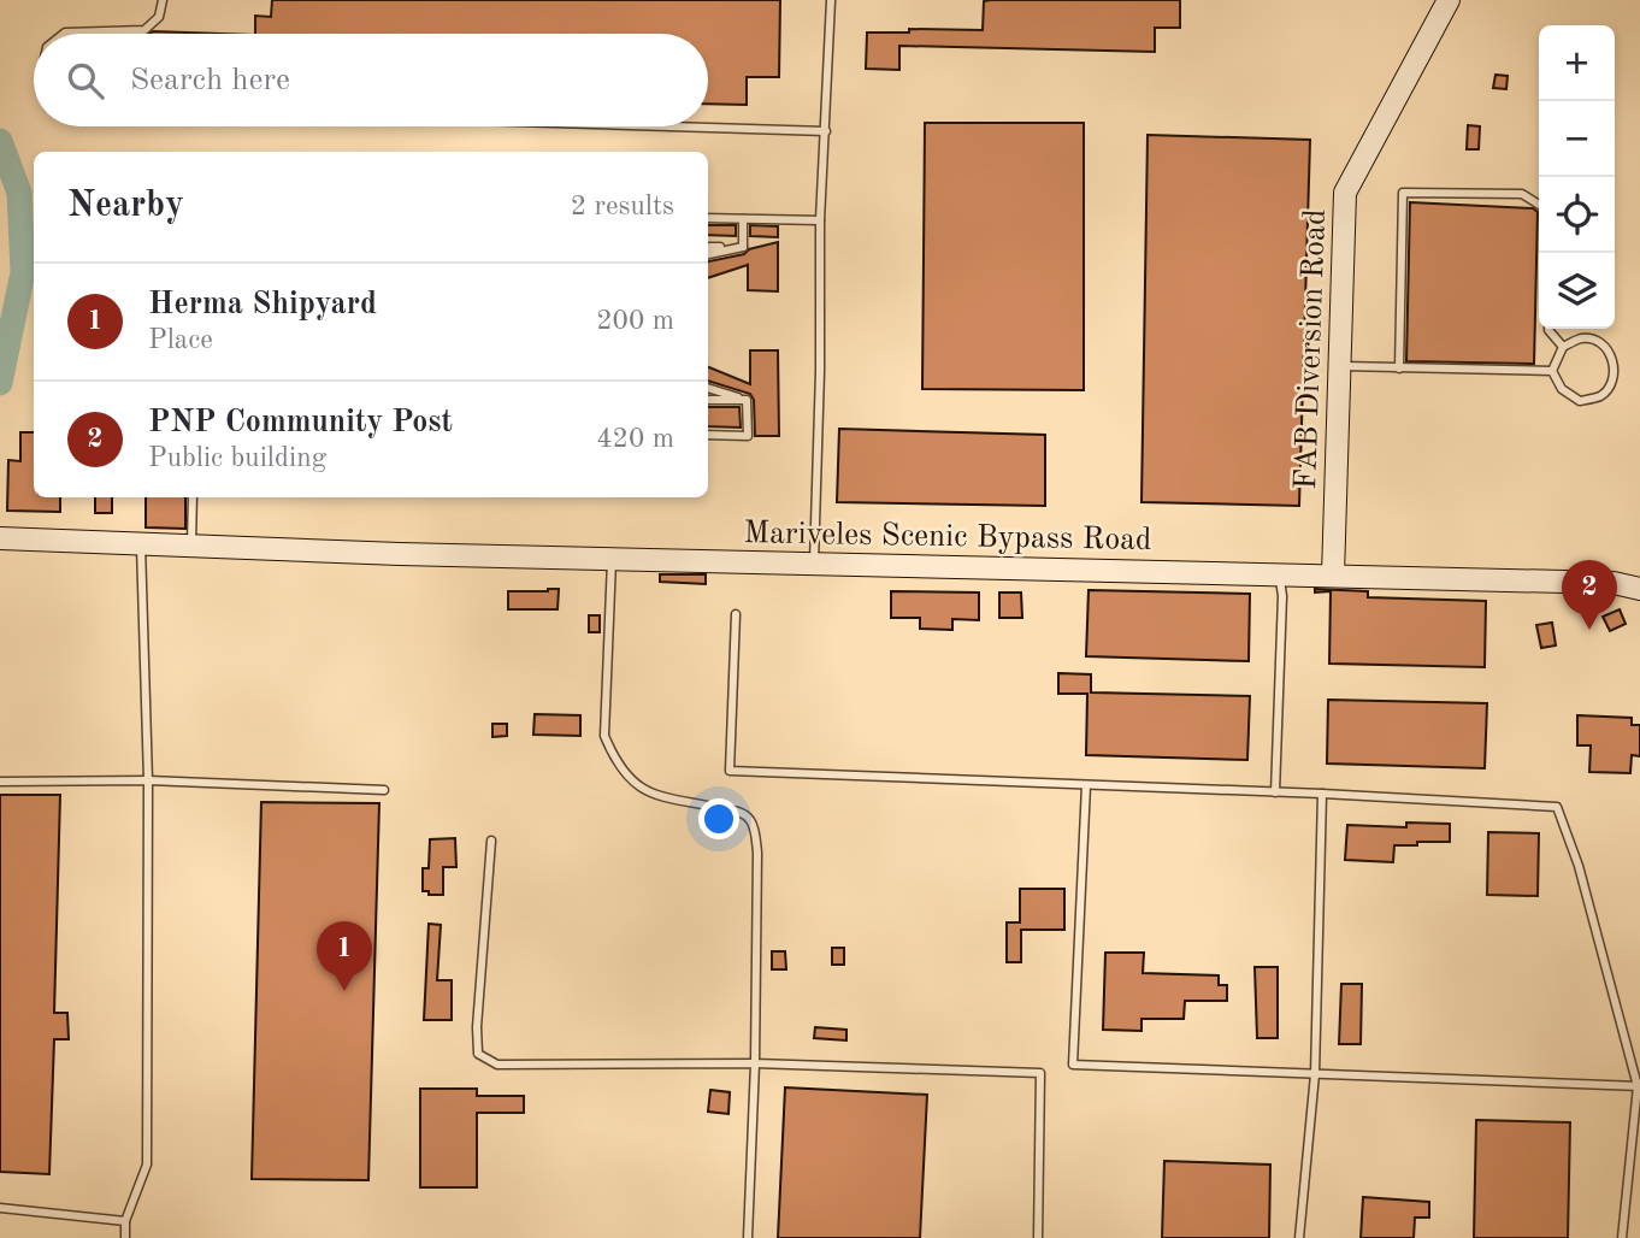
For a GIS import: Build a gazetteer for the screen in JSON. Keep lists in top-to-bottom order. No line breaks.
{"streets":{"main road":["FAB Diversion Road","Mariveles Scenic Bypass Road"]},"crossings":[["FAB Diversion Road","Mariveles Scenic Bypass Road"]],"page":{"map_buttons":["+","−"],"search":"Search here","heading":["Nearby","2 results"],"list":[{"mark":"1","name":"Herma Shipyard","note":"Place","value":"200 m"},{"mark":"2","name":"PNP Community Post","note":"Public building","value":"420 m"}],"pins":["2","1"]}}
